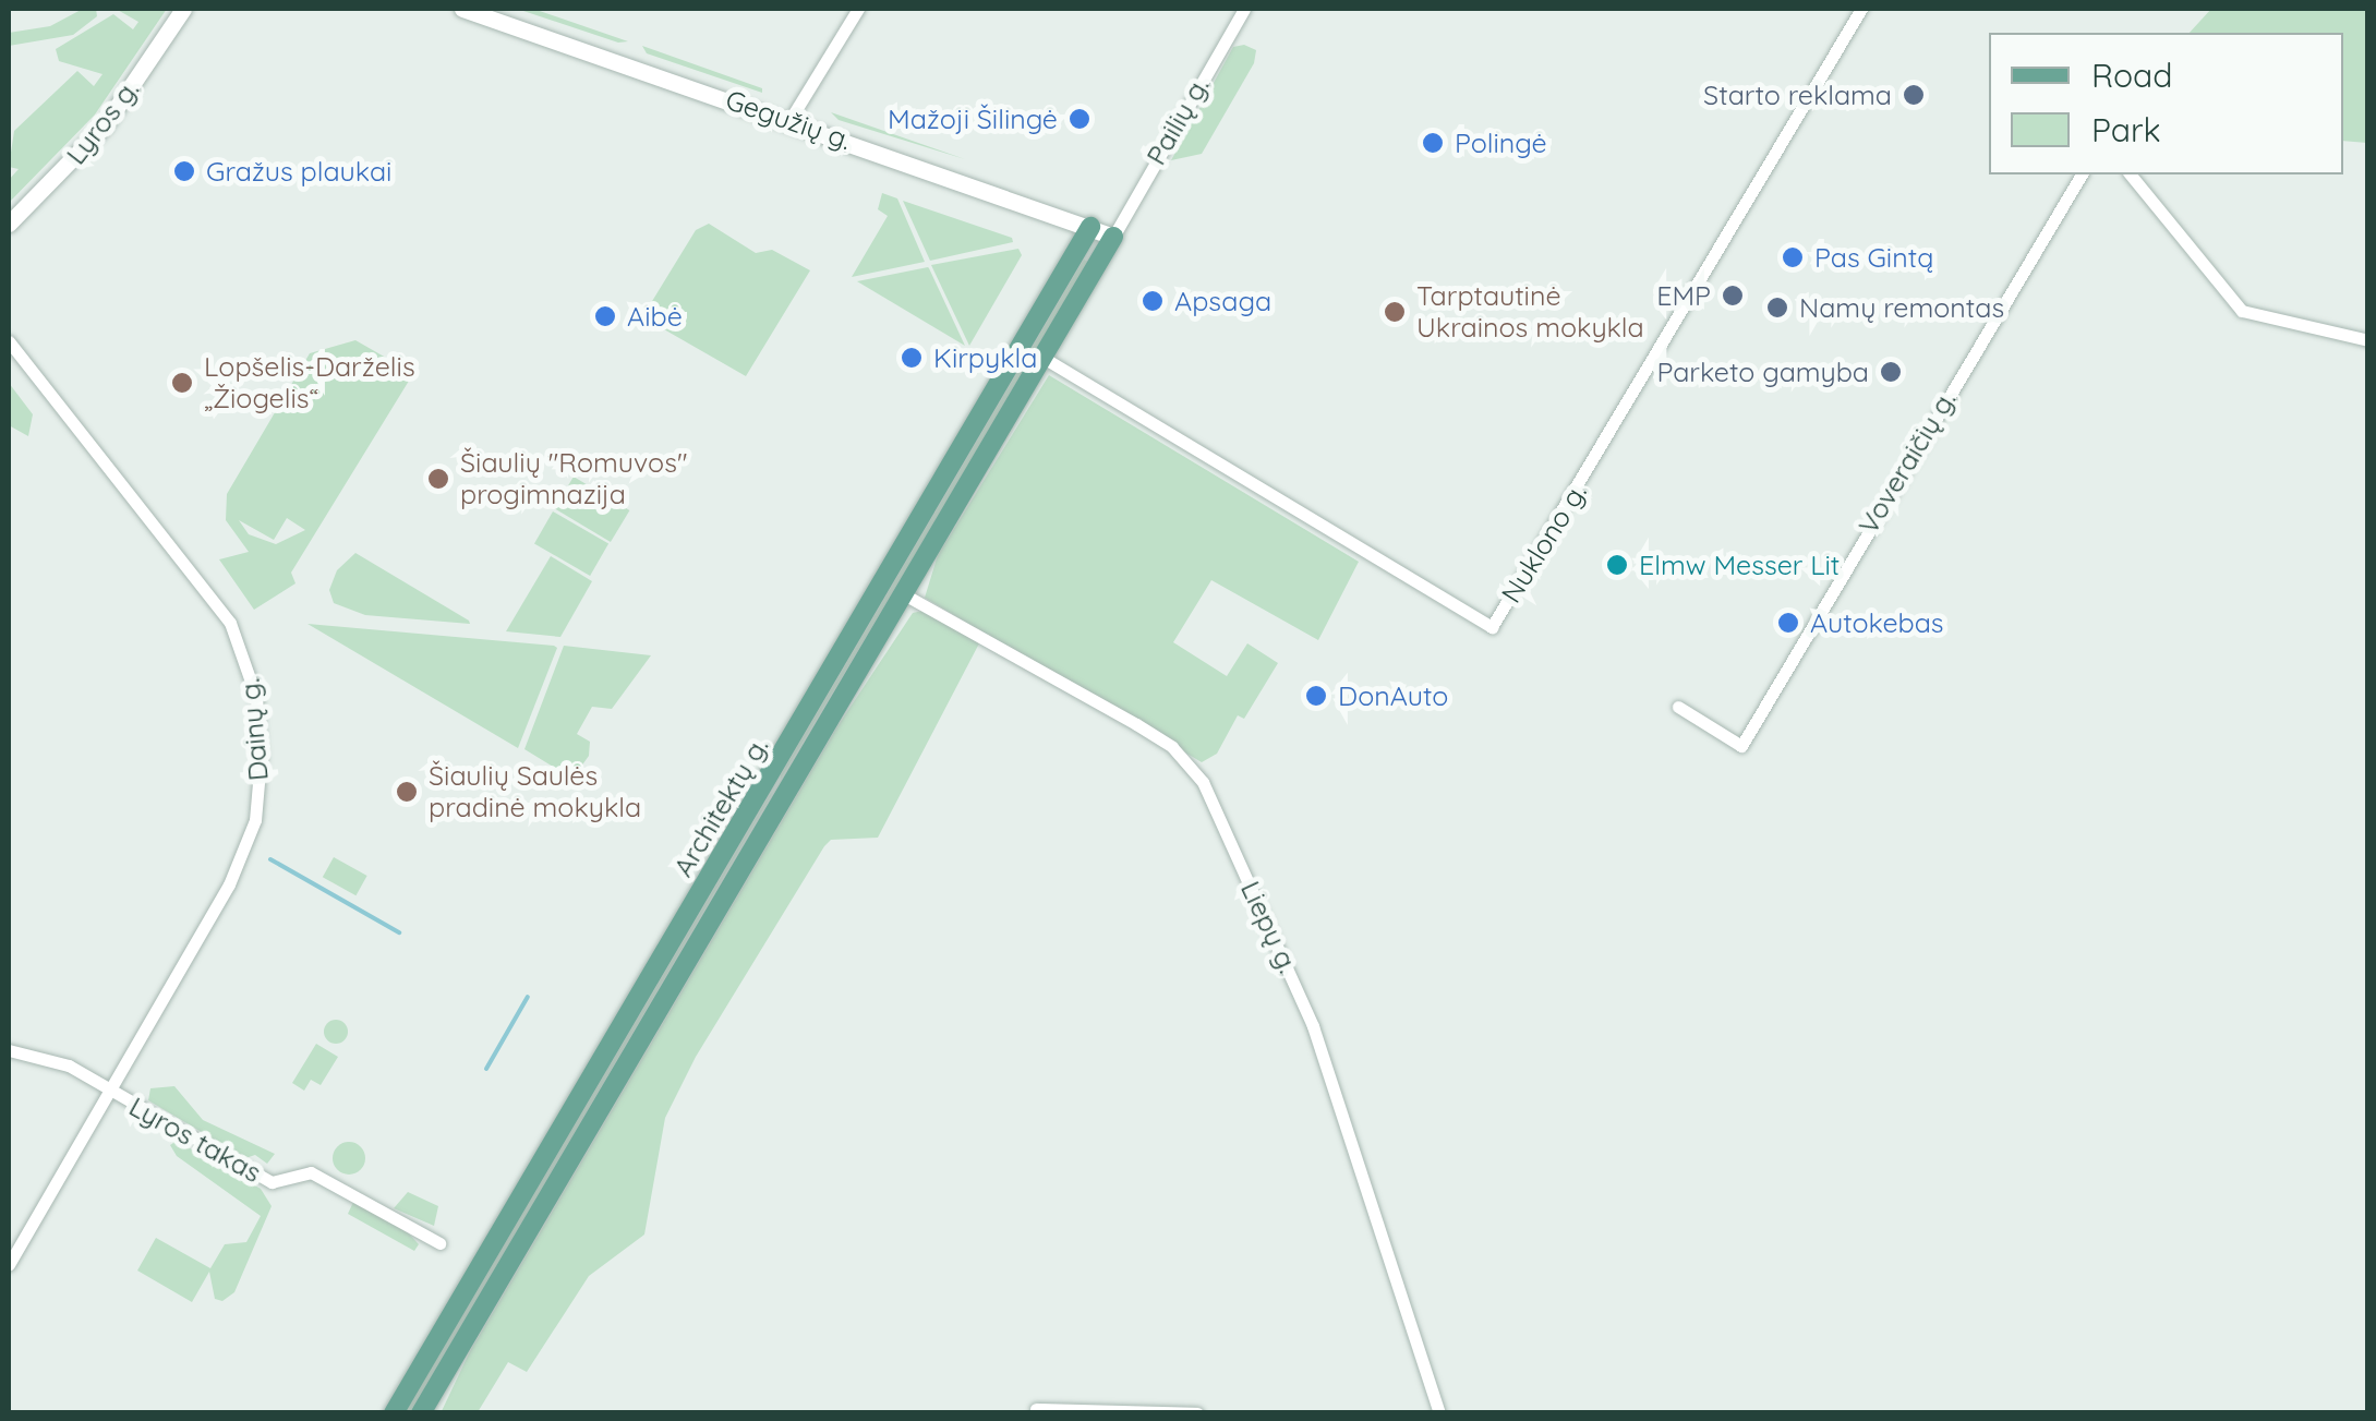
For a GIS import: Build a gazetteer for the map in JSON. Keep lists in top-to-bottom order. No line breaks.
{"streets":{"main road":["Gegužių g.","Lyros g.","Architektų g."],"street":["Pailių g.","Voveraičių g.","Nuklono g.","Dainų g.","Liepų g.","Lyros takas"]},"crossings":[["Gegužių g.","Pailių g."],["Gegužių g.","Architektų g."],["Pailių g.","Architektų g."],["Nuklono g.","Architektų g."],["Dainų g.","Lyros takas"],["Architektų g.","Liepų g."]],"places":["Starto reklama","Mažoji Šilingė","Polingė","Gražus plaukai","Pas Gintą","EMP","Apsaga","Namų remontas","Tarptautinė Ukrainos mokykla","Aibė","Kirpykla","Parketo gamyba","Lopšelis-Darželis „Žiogelis“","Šiaulių \"Romuvos\" progimnazija","Elmw Messer Lit","Autokebas","DonAuto","Šiaulių Saulės pradinė mokykla"],"legend":["Road","Park"]}
